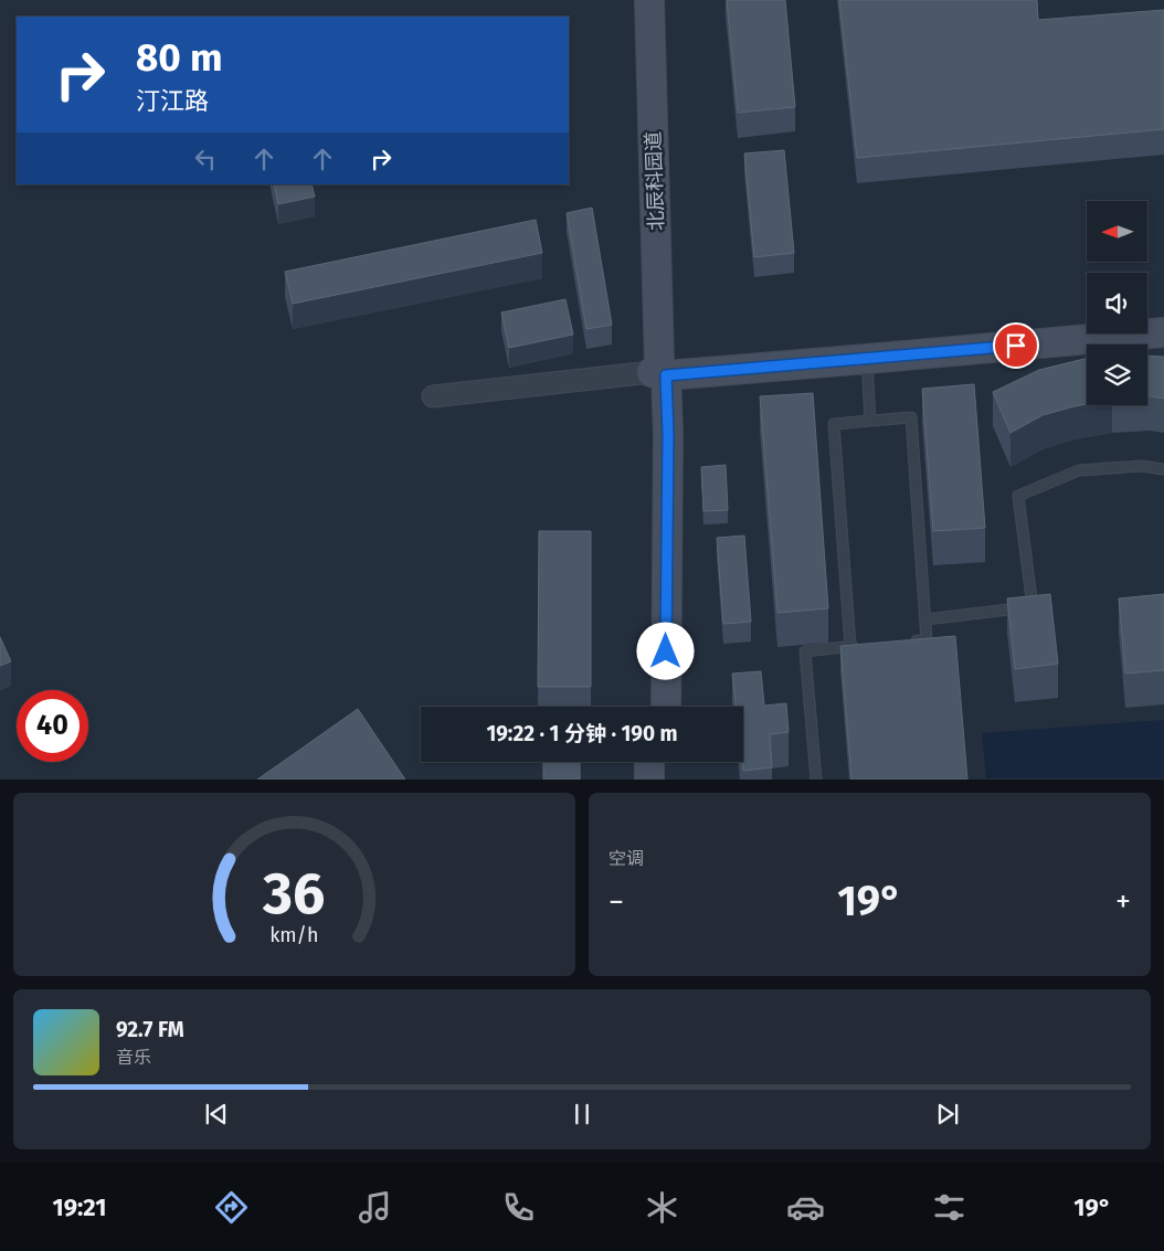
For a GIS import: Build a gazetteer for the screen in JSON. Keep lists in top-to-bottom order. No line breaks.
{"streets":{"street":["北辰科园道"]},"north":"left","page":{"turn":["80 m","汀江路"],"limit":"40","trip":"19:22 · 1 分钟 · 190 m","tile":"空调","heat":["−","19°","+"],"song":["92.7 FM","音乐"],"tabs":["19:21","19°"],"gauge":["36","km/h"]}}
